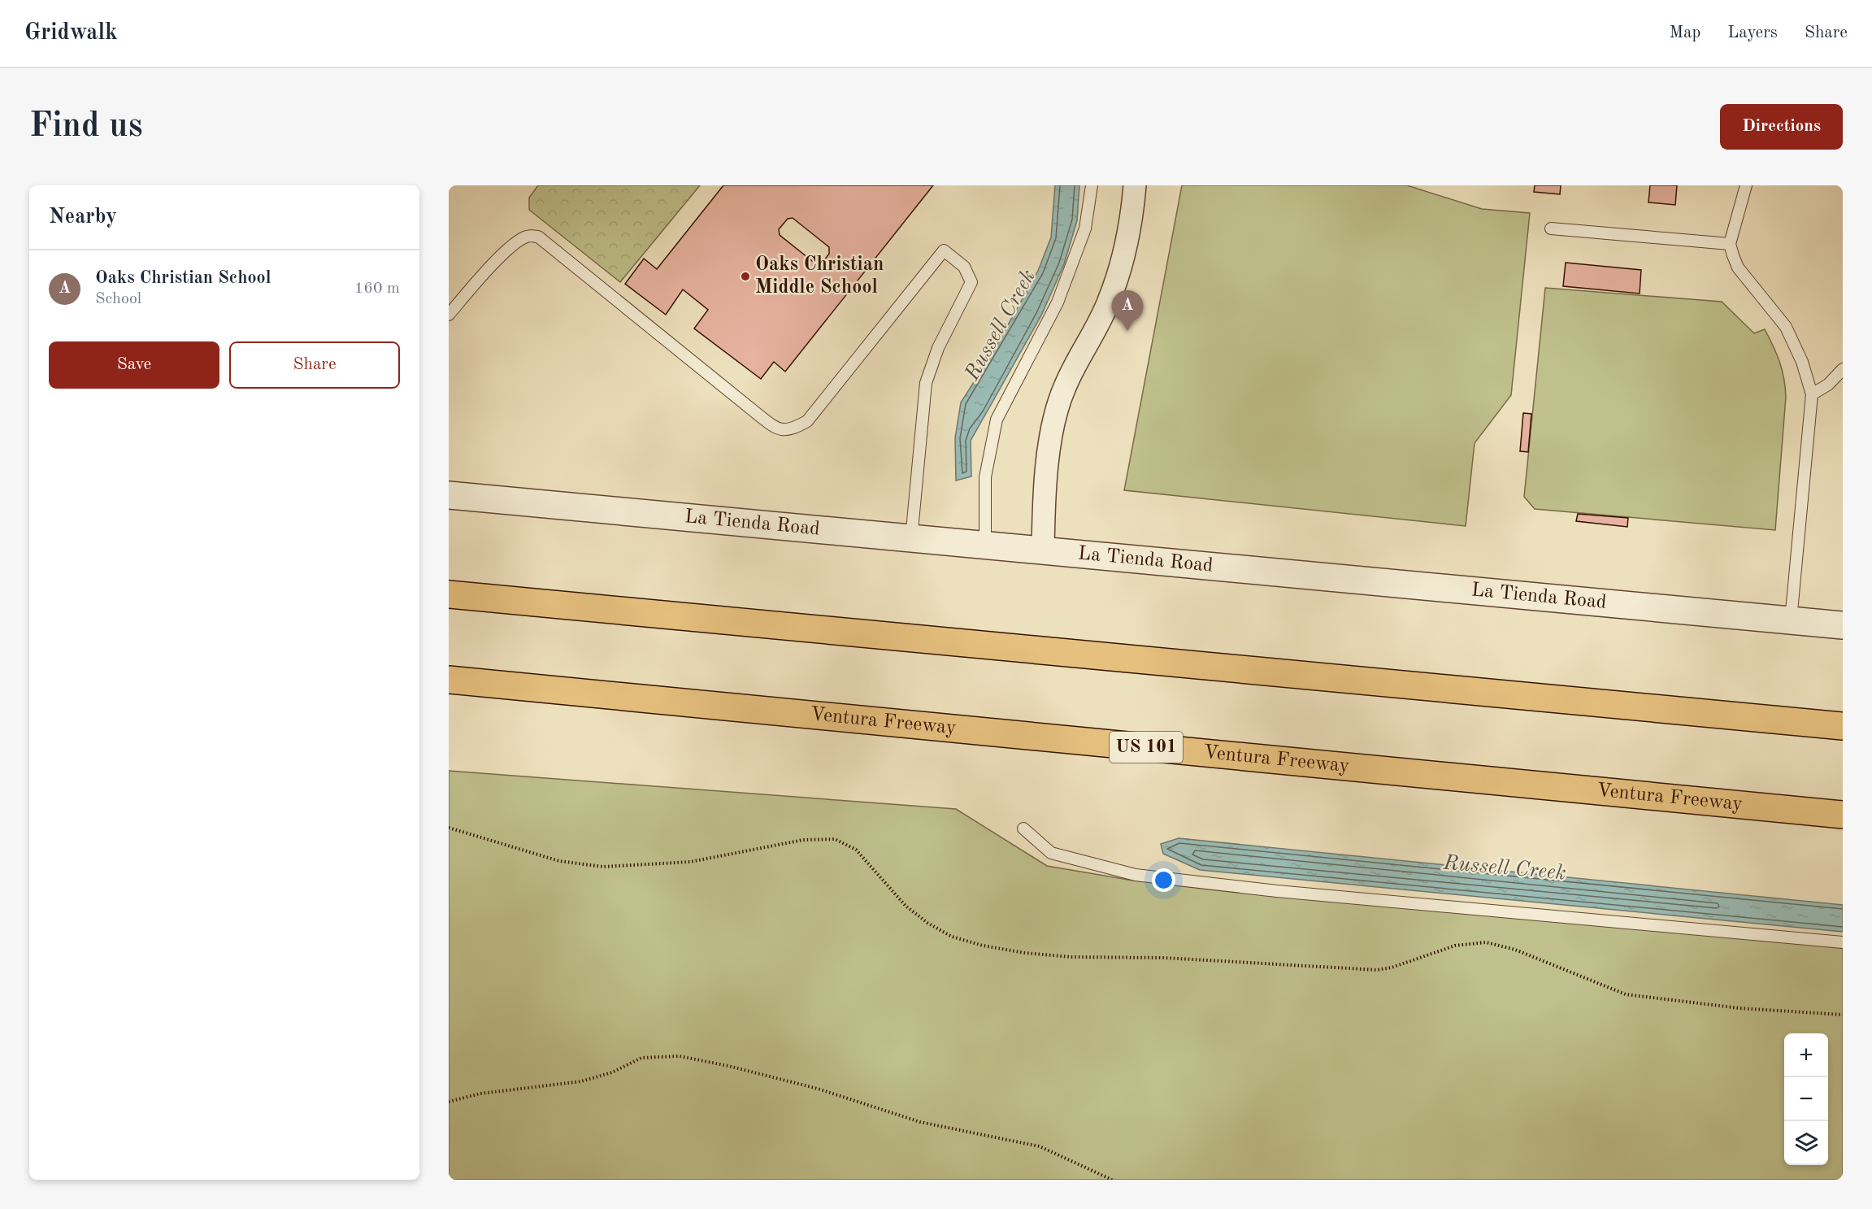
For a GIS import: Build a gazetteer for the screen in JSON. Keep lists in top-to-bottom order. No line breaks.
{"streets":{"highway":["Ventura Freeway","US 101"],"street":["La Tienda Road"]},"water":["Russell Creek"],"places":["Oaks Christian Middle School"],"page":{"header":"Gridwalk","nav":["Map","Layers","Share"],"buttons":["Directions",["Save","Share"]],"title":"Find us","heading":"Nearby","list":[{"mark":"A","name":"Oaks Christian School","note":"School","value":"160 m"}],"pins":"A","map_buttons":["+","−"]}}
